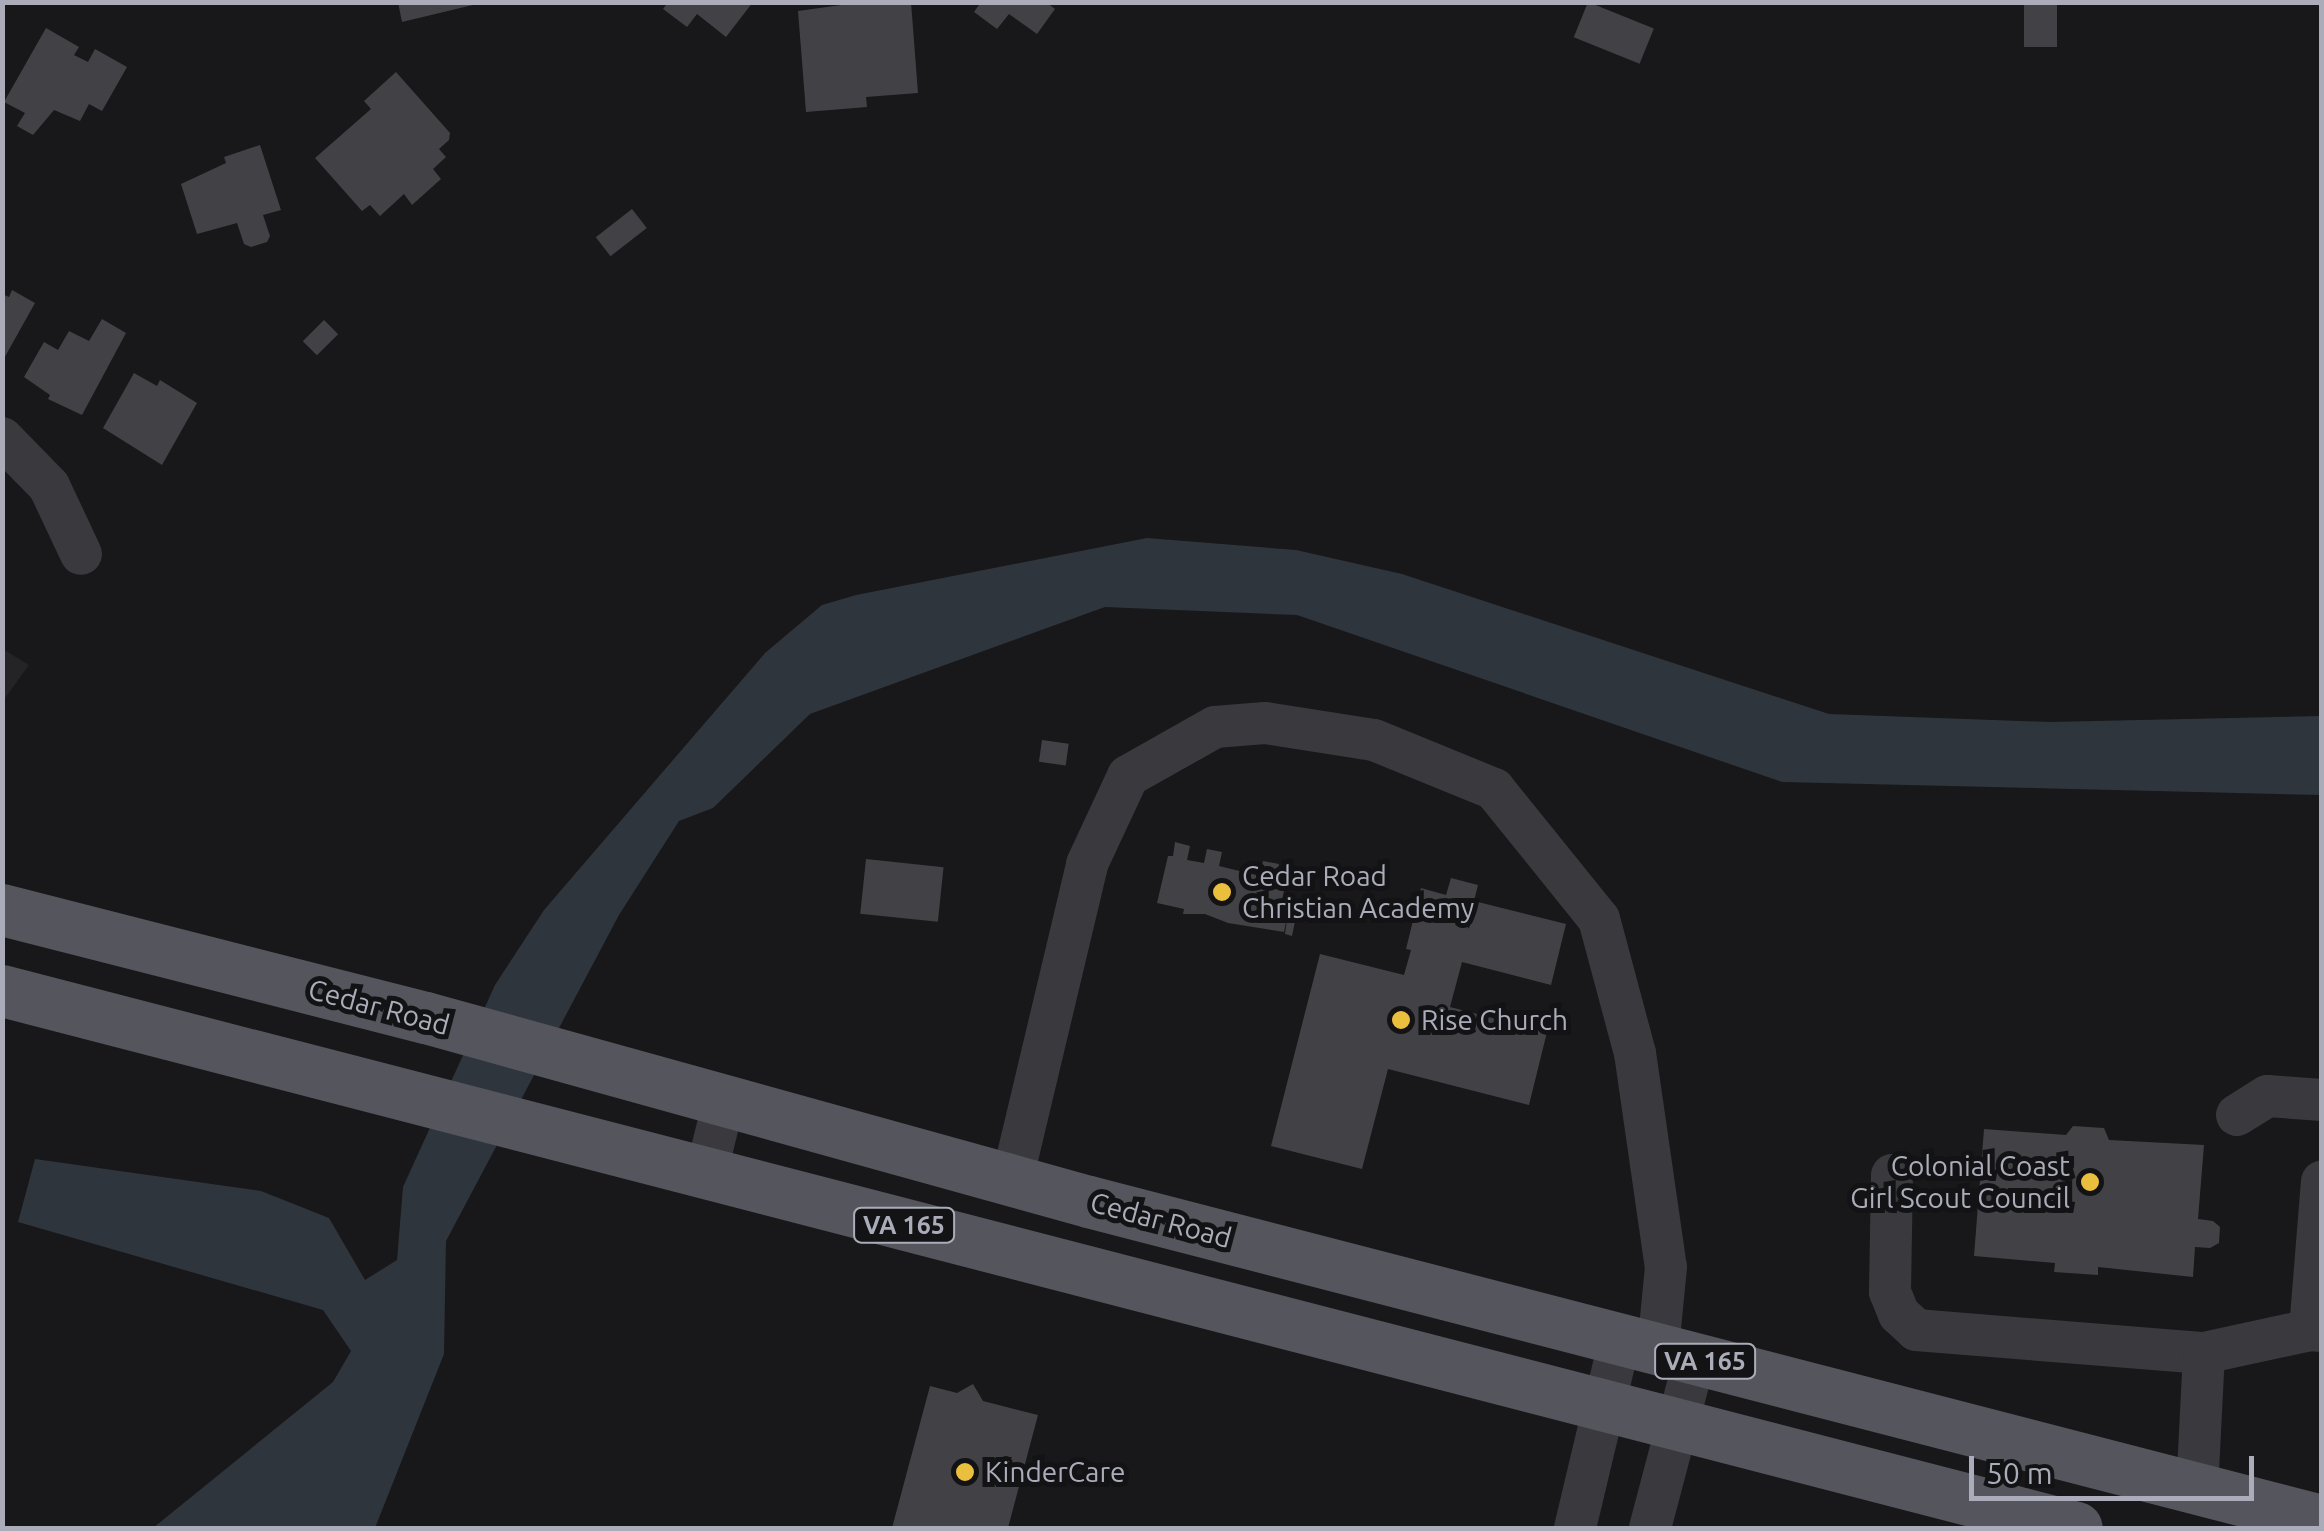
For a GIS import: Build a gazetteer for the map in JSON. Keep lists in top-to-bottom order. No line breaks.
{"streets":{"main road":["Cedar Road","VA 165"]},"places":["Cedar Road Christian Academy","Rise Church","Colonial Coast Girl Scout Council","KinderCare"],"scale_bar":"50 m"}
